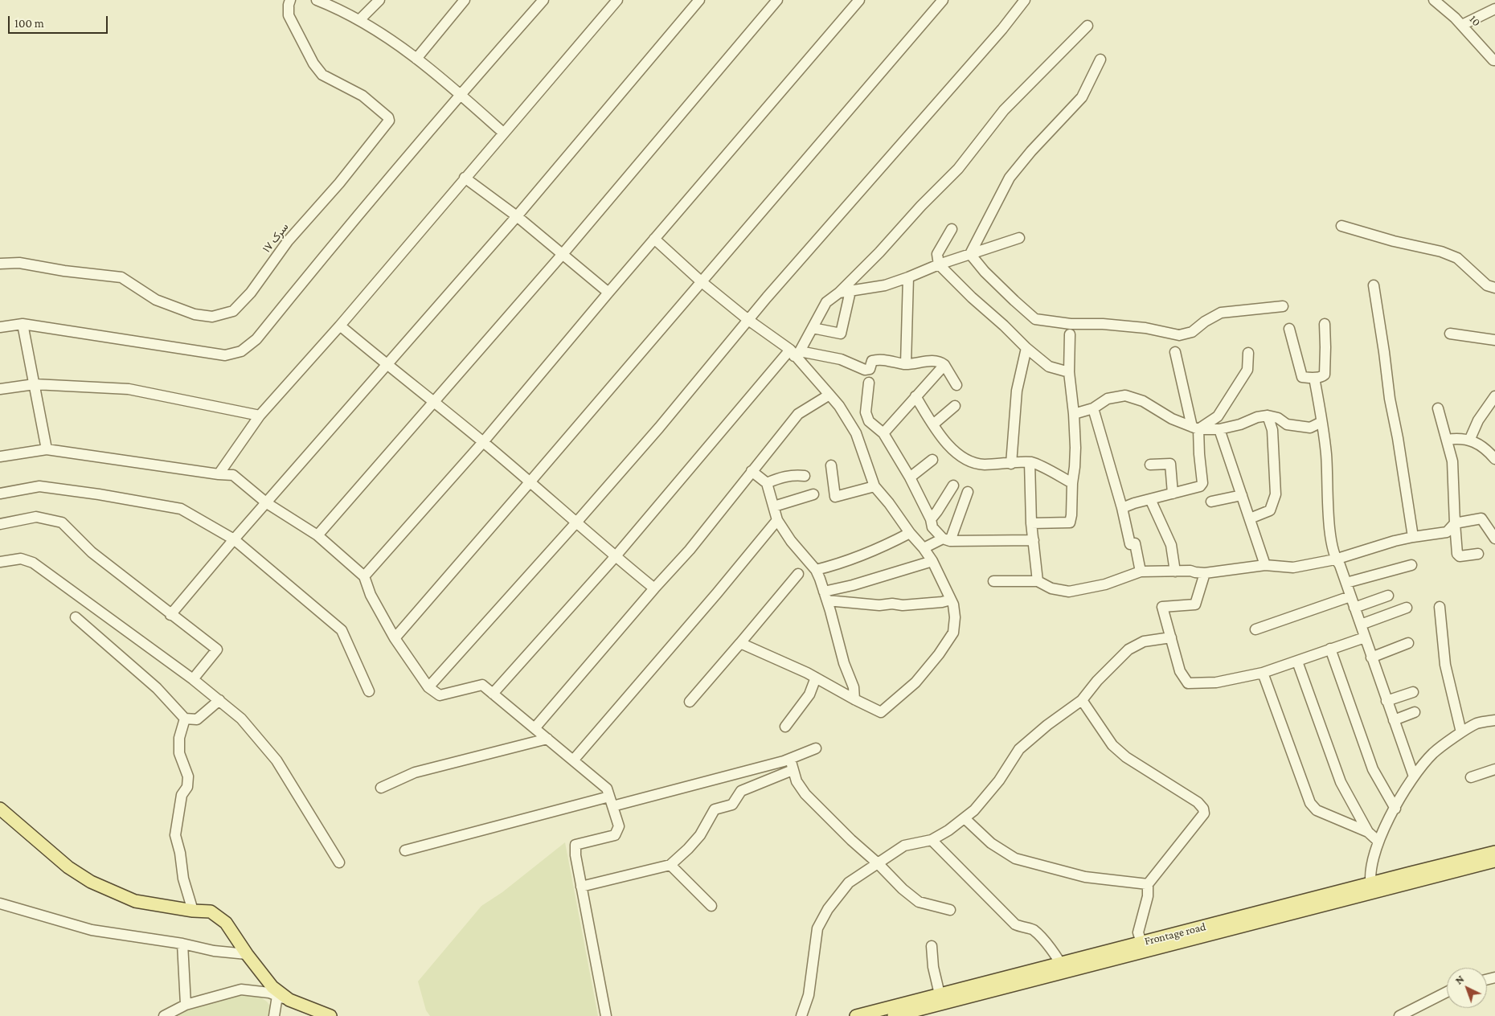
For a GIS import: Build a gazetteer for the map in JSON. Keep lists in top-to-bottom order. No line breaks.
{"streets":{"main road":["Frontage road"],"street":["10","سرک ۱۷"]},"scale_bar":"100 m","north":"top left"}
